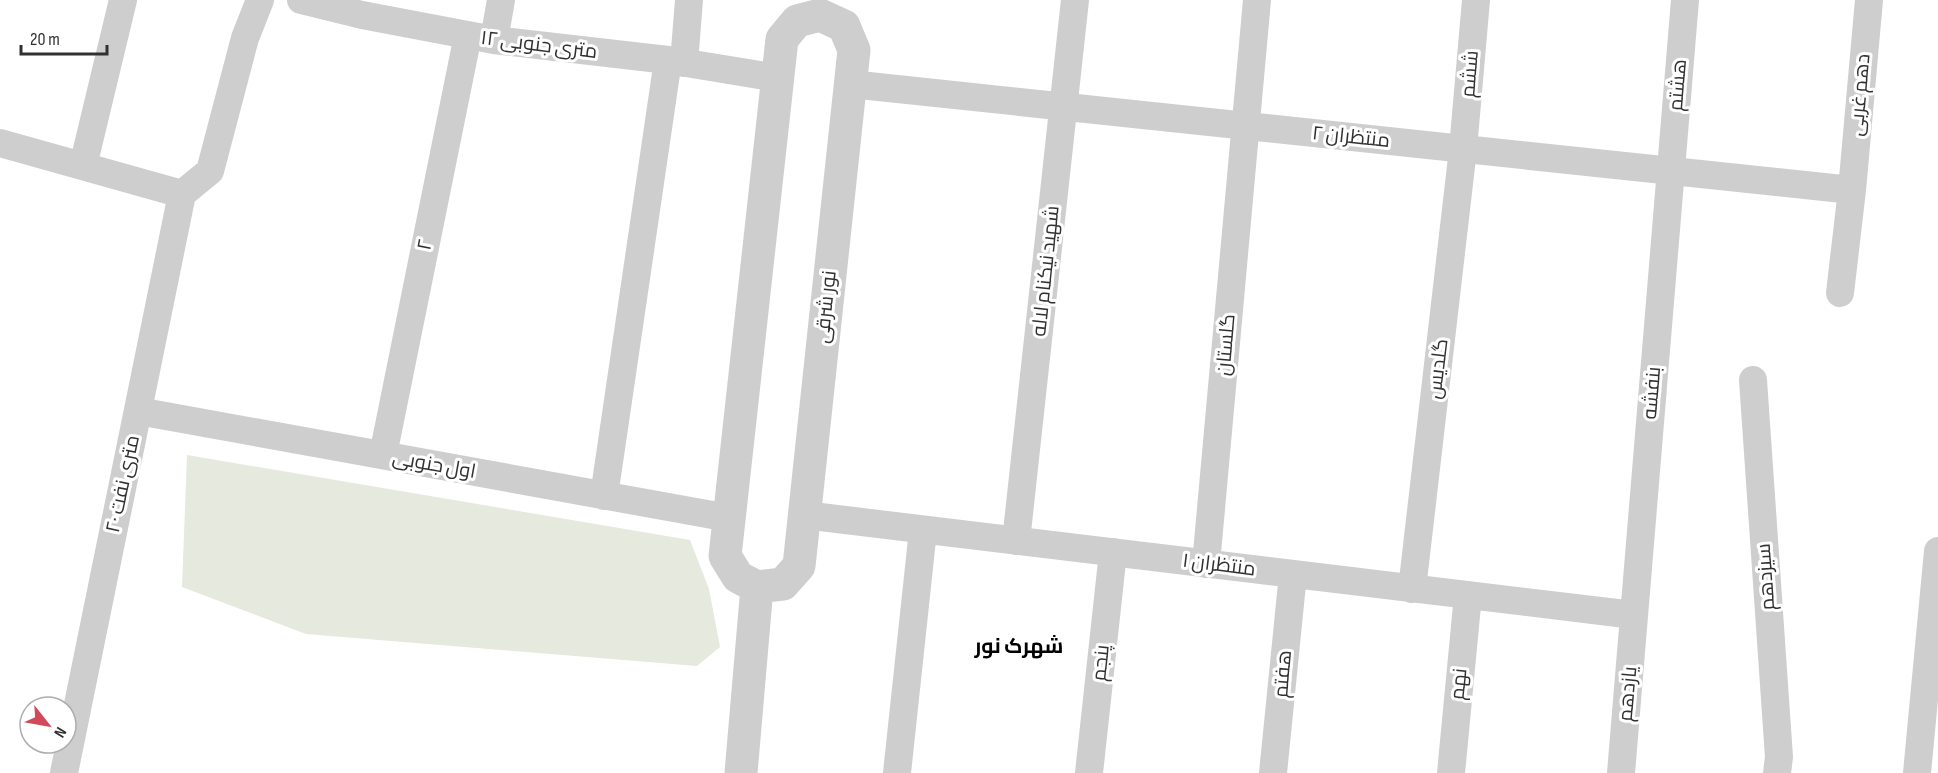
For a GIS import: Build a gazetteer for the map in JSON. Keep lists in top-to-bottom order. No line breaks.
{"streets":{"street":["۱۲ متری جنوبی","ششم","هشتم","دهم غربی","منتظران ۲","۲","شهید نیکنام لاله","نور شرقی","گلستان","گلدیس","بنفشه","اول جنوبی","۲۰ متری نفت","منتظران ۱","سیزدهم","پنجم","هفتم","نهم","یازدهم"]},"crossings":[["۱۲ متری جنوبی","۲"],["۱۲ متری جنوبی","نور شرقی"],["ششم","منتظران ۲"],["ششم","گلدیس"],["هشتم","منتظران ۲"],["هشتم","بنفشه"],["دهم غربی","منتظران ۲"],["منتظران ۲","شهید نیکنام لاله"],["منتظران ۲","نور شرقی"],["منتظران ۲","گلستان"],["منتظران ۲","گلدیس"],["منتظران ۲","بنفشه"],["۲","اول جنوبی"],["شهید نیکنام لاله","منتظران ۱"],["نور شرقی","اول جنوبی"],["نور شرقی","منتظران ۱"],["گلستان","منتظران ۱"],["گلدیس","منتظران ۱"],["بنفشه","منتظران ۱"],["بنفشه","یازدهم"],["اول جنوبی","۲۰ متری نفت"],["منتظران ۱","پنجم"],["منتظران ۱","هفتم"],["منتظران ۱","نهم"],["منتظران ۱","یازدهم"]],"districts":["شهرک نور"],"scale_bar":"20 m","north":"bottom right"}
